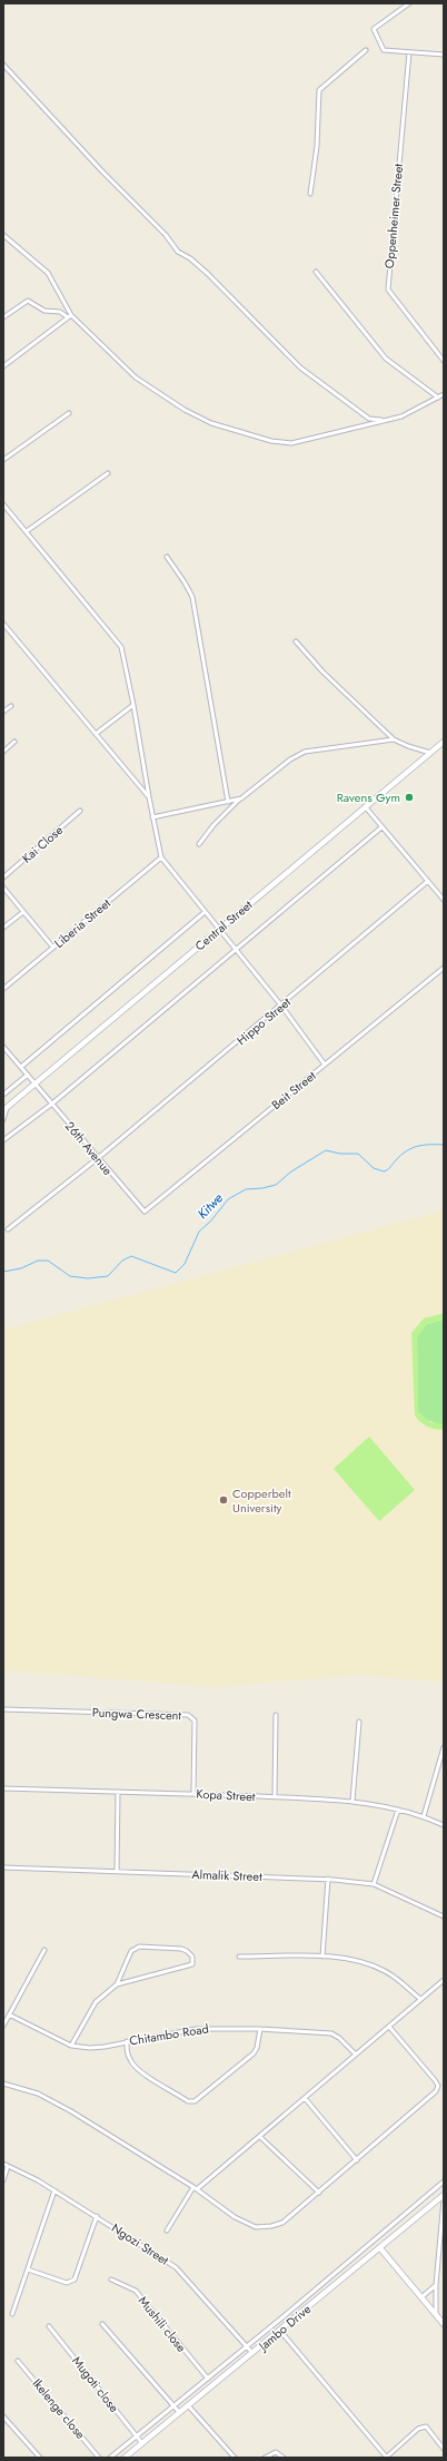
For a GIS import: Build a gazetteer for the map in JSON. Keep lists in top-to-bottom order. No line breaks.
{"streets":{"street":["Oppenheimer Street","Kai Close","Liberia Street","Central Street","Hippo Street","Beit Street","26th Avenue","Pungwa Crescent","Kopa Street","Almalik Street","Chitambo Road","Ngozi Street","Mushili close","Jambo Drive","Mugoti close","Ikelenge close"]},"crossings":[["Central Street","26th Avenue"],["Hippo Street","26th Avenue"],["Beit Street","26th Avenue"],["Pungwa Crescent","Kopa Street"],["Ngozi Street","Jambo Drive"],["Mushili close","Jambo Drive"],["Jambo Drive","Mugoti close"]],"water":["Kitwe"],"places":["Ravens Gym","Copperbelt University"]}
